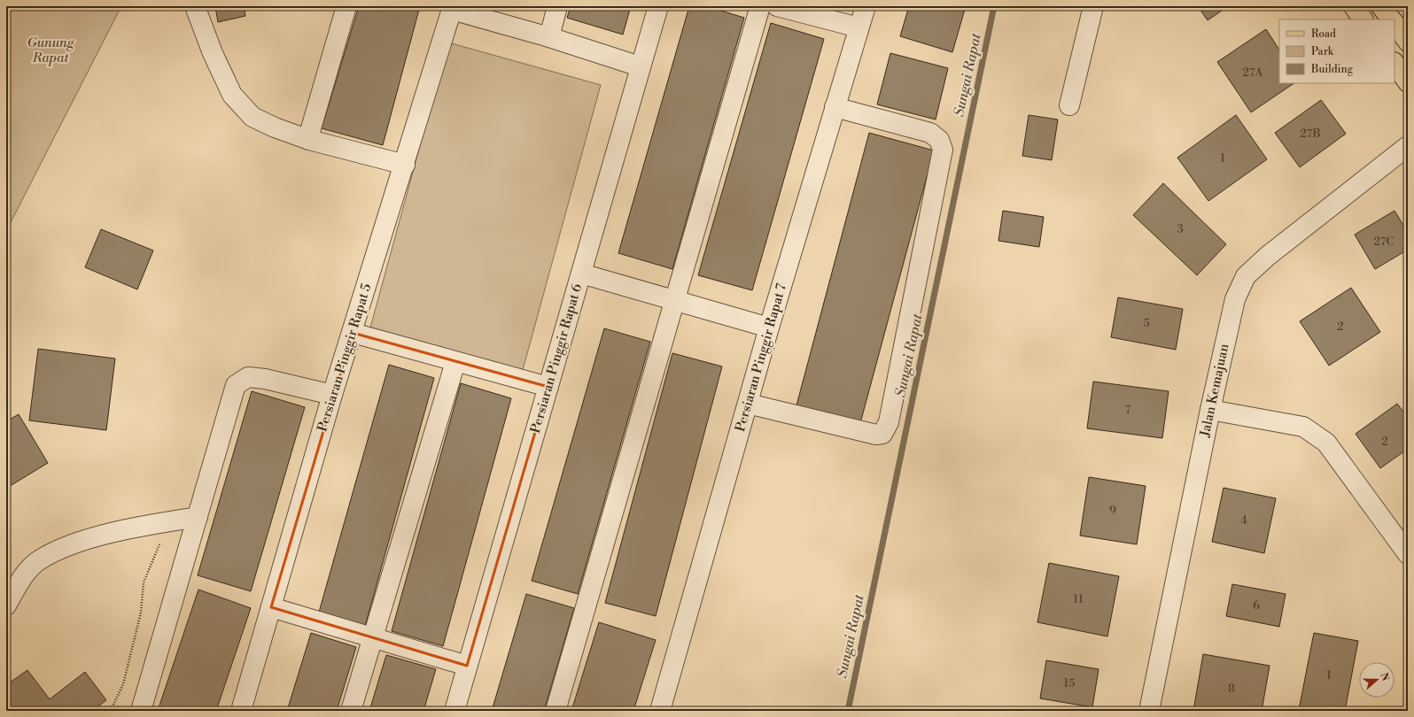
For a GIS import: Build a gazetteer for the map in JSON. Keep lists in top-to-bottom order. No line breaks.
{"streets":{"street":["Persiaran Pinggir Rapat 5","Persiaran Pinggir Rapat 7","Persiaran Pinggir Rapat 6","Jalan Kemajuan"]},"water":["Sungai Rapat"],"parks":["Gunung Rapat"],"house_numbers":["27A","27B","1","3","27C","5","2","7","2","9","4","11","6","1","15","8"],"legend":["Road","Park","Building"],"north":"right"}
